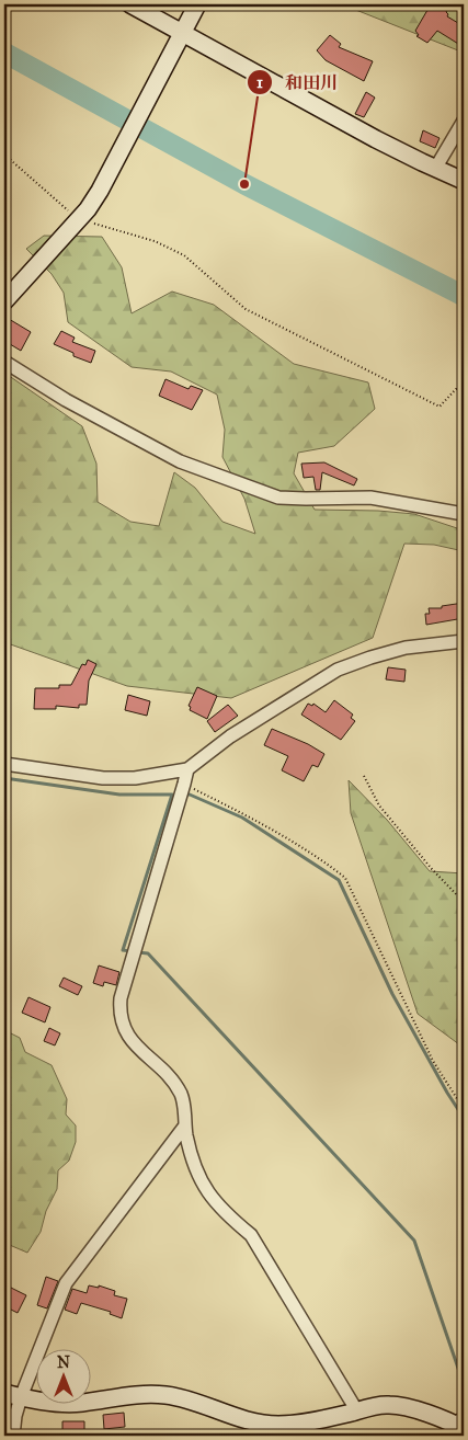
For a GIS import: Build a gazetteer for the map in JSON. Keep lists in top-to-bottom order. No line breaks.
{"places":["和田川"],"north":"top"}
